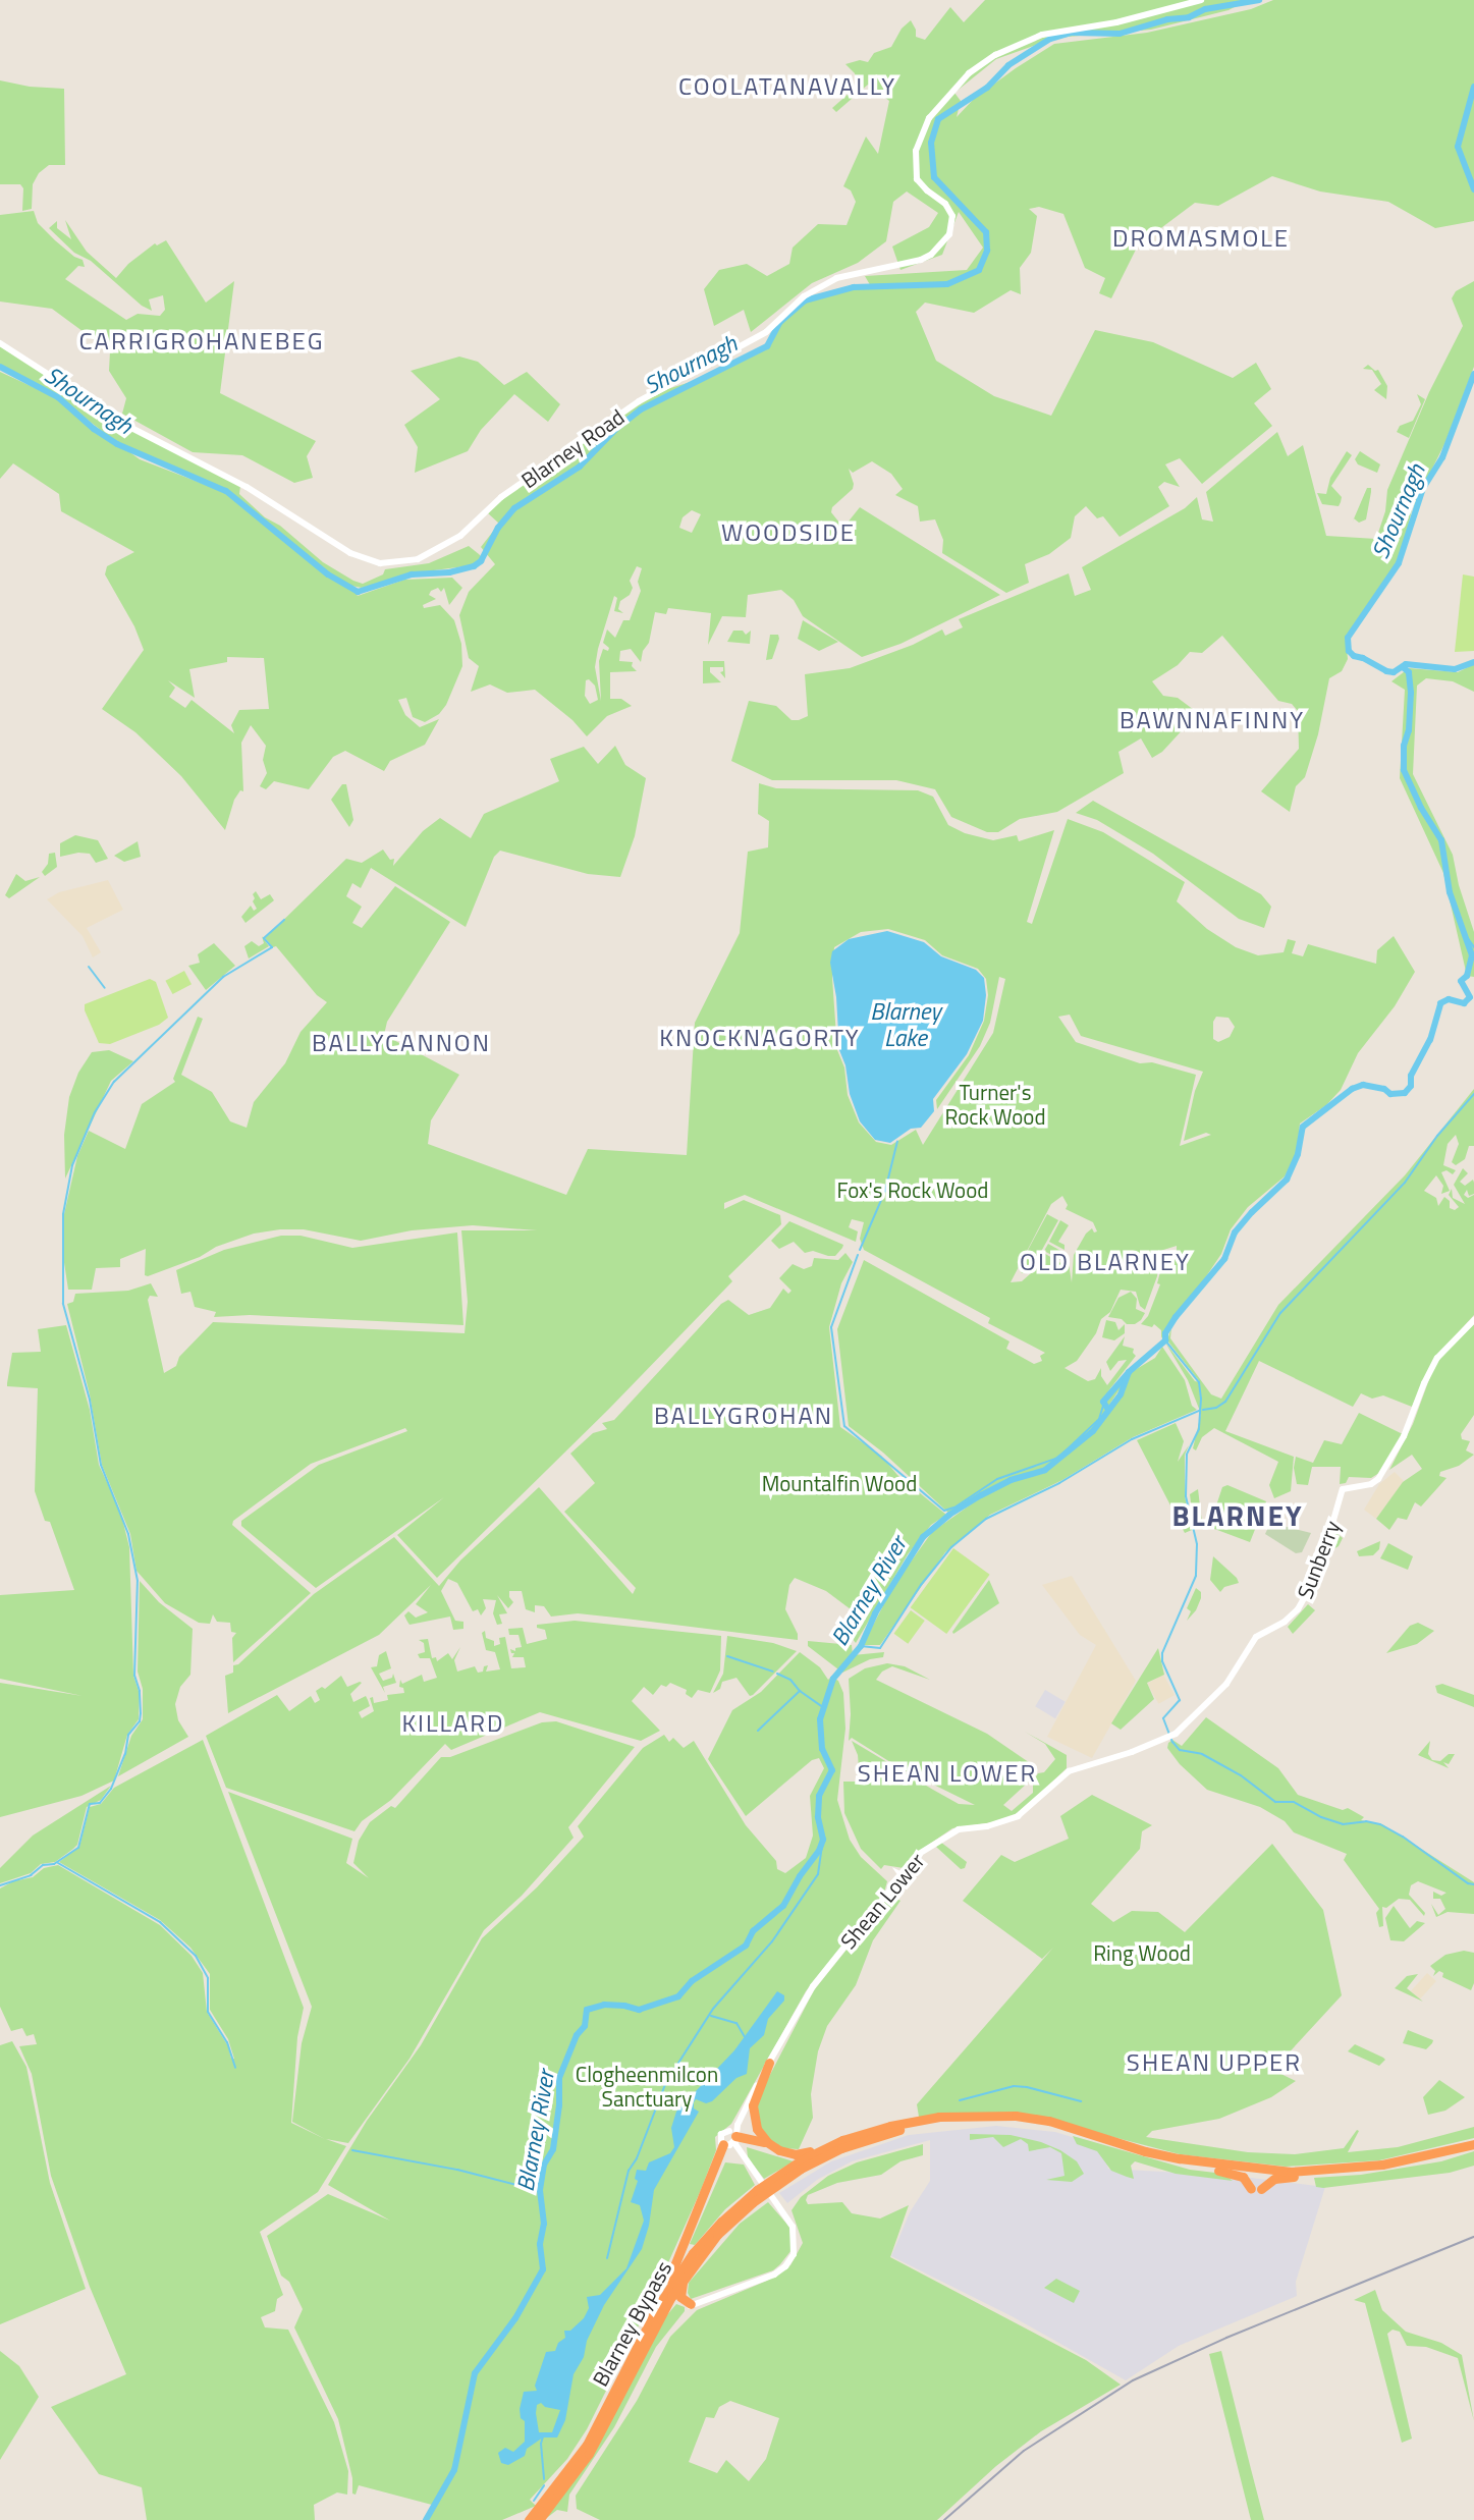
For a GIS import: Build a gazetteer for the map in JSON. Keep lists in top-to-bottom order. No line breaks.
{"streets":{"highway":["Blarney Bypass"],"main road":["Blarney Road","Sunberry","Shean Lower"]},"crossings":[["Sunberry","Shean Lower"]],"districts":["COOLATANAVALLY","DROMASMOLE","CARRIGROHANEBEG","WOODSIDE","BAWNNAFINNY","KNOCKNAGORTY","BALLYCANNON","OLD BLARNEY","BALLYGROHAN","BLARNEY","KILLARD","SHEAN LOWER","SHEAN UPPER"],"water":["Shournagh","Blarney Lake","Blarney River"],"parks":["Turner's Rock Wood","Fox's Rock Wood","Mountalfin Wood","Ring Wood","Clogheenmilcon Sanctuary"]}
